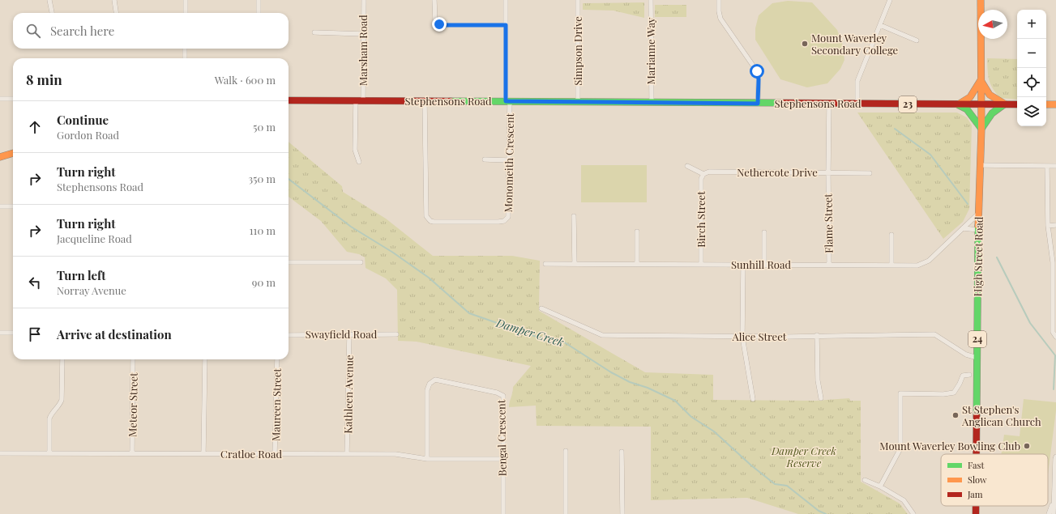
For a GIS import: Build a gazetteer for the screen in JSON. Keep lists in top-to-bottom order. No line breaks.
{"streets":{"main road":["Stephensons Road","23","High Street Road","24"],"street":["Marsham Road","Simpson Drive","Marianne Way","Monomeith Crescent","Nethercote Drive","Birch Street","Flame Street","Sunhill Road","Swayfield Road","Alice Street","Kathleen Avenue","Meteor Street","Maureen Street","Bengal Crescent","Cratloe Road"]},"crossings":[["Marsham Road","Stephensons Road"],["Simpson Drive","Stephensons Road"],["Marianne Way","Stephensons Road"],["Stephensons Road","Monomeith Crescent"],["Stephensons Road","Flame Street"],["Stephensons Road","High Street Road"],["Nethercote Drive","Birch Street"],["Nethercote Drive","Flame Street"],["Birch Street","Sunhill Road"],["Flame Street","Sunhill Road"],["High Street Road","Sunhill Road"],["High Street Road","Alice Street"],["Swayfield Road","Kathleen Avenue"],["Kathleen Avenue","Cratloe Road"],["Meteor Street","Cratloe Road"],["Maureen Street","Cratloe Road"],["Bengal Crescent","Cratloe Road"]],"water":["Damper Creek"],"parks":["Damper Creek Reserve"],"places":["Mount Waverley Secondary College","St Stephen's Anglican Church","Mount Waverley Bowling Club"],"legend":["Fast","Slow","Jam"],"north":"left","page":{"map_buttons":["+","−"],"search":"Search here","heading":["8 min","Walk · 600 m"],"list":[["Continue","Gordon Road","50 m"],["Turn right","Stephensons Road","350 m"],["Turn right","Jacqueline Road","110 m"],["Turn left","Norray Avenue","90 m"],"Arrive at destination"]}}
